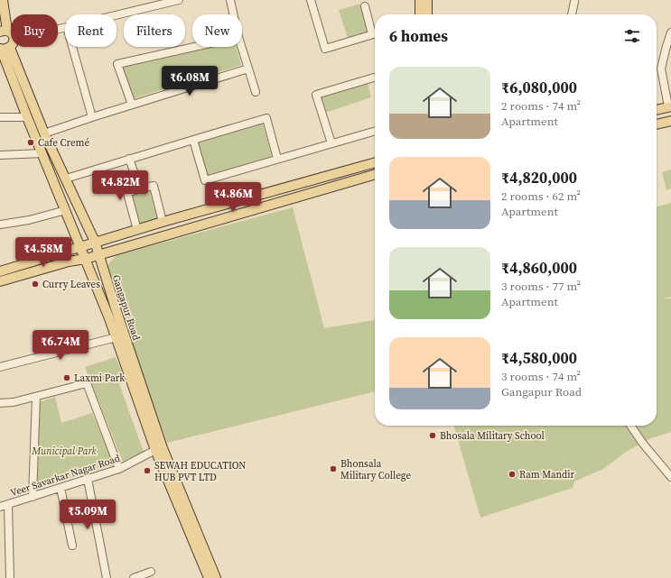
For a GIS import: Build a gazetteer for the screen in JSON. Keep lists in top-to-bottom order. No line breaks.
{"streets":{"main road":["Gangapur Road"],"street":["Veer Savarkar Nagar Road"]},"crossings":[["Gangapur Road","Veer Savarkar Nagar Road"]],"parks":["Municipal Park"],"places":["Cafe Cremé","Curry Leaves","Laxmi Park","Bhosala Military School","Bhonsala Military College","SEWAH EDUCATION HUB PVT LTD","Ram Mandir"],"page":{"chip":["Buy","Rent","Filters","New"],"heading":"6 homes","list":[{"name":"₹6,080,000","note":"2 rooms · 74 m² · Apartment"},{"name":"₹4,820,000","note":"2 rooms · 62 m² · Apartment"},{"name":"₹4,860,000","note":"3 rooms · 77 m² · Apartment"},{"name":"₹4,580,000","note":"3 rooms · 74 m² · Gangapur Road"}],"price":["₹6.08M","₹4.82M","₹4.86M","₹4.58M","₹6.74M","₹5.09M"]}}
